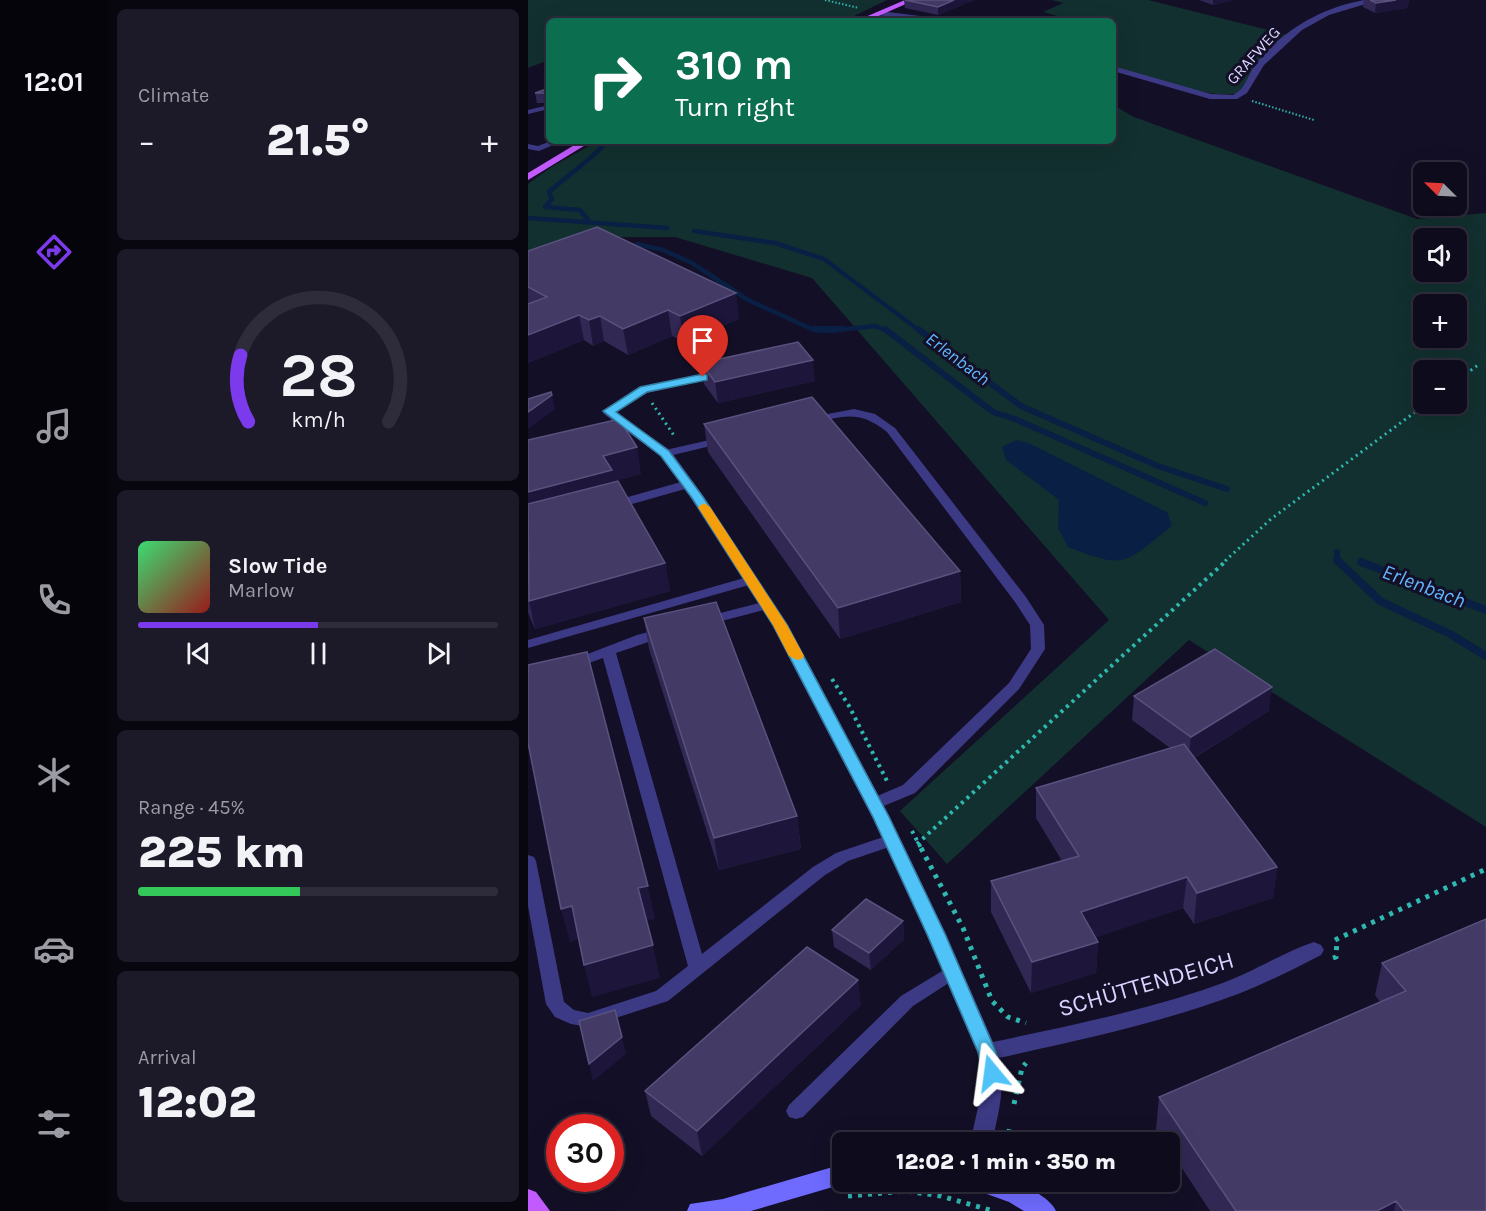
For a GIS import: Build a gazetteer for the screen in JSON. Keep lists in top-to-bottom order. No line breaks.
{"streets":{"street":["GRAFWEG","SCHÜTTENDEICH"]},"water":["Erlenbach"],"north":"top left","page":{"tabs":"12:01","tile":["Climate",["Range · 45%","225 km"],["Arrival","12:02"]],"turn":["310 m","Turn right"],"heat":["−","21.5°","+"],"map_buttons":["+","−"],"song":["Slow Tide","Marlow"],"limit":"30","trip":"12:02 · 1 min · 350 m","gauge":["28","km/h"]}}
